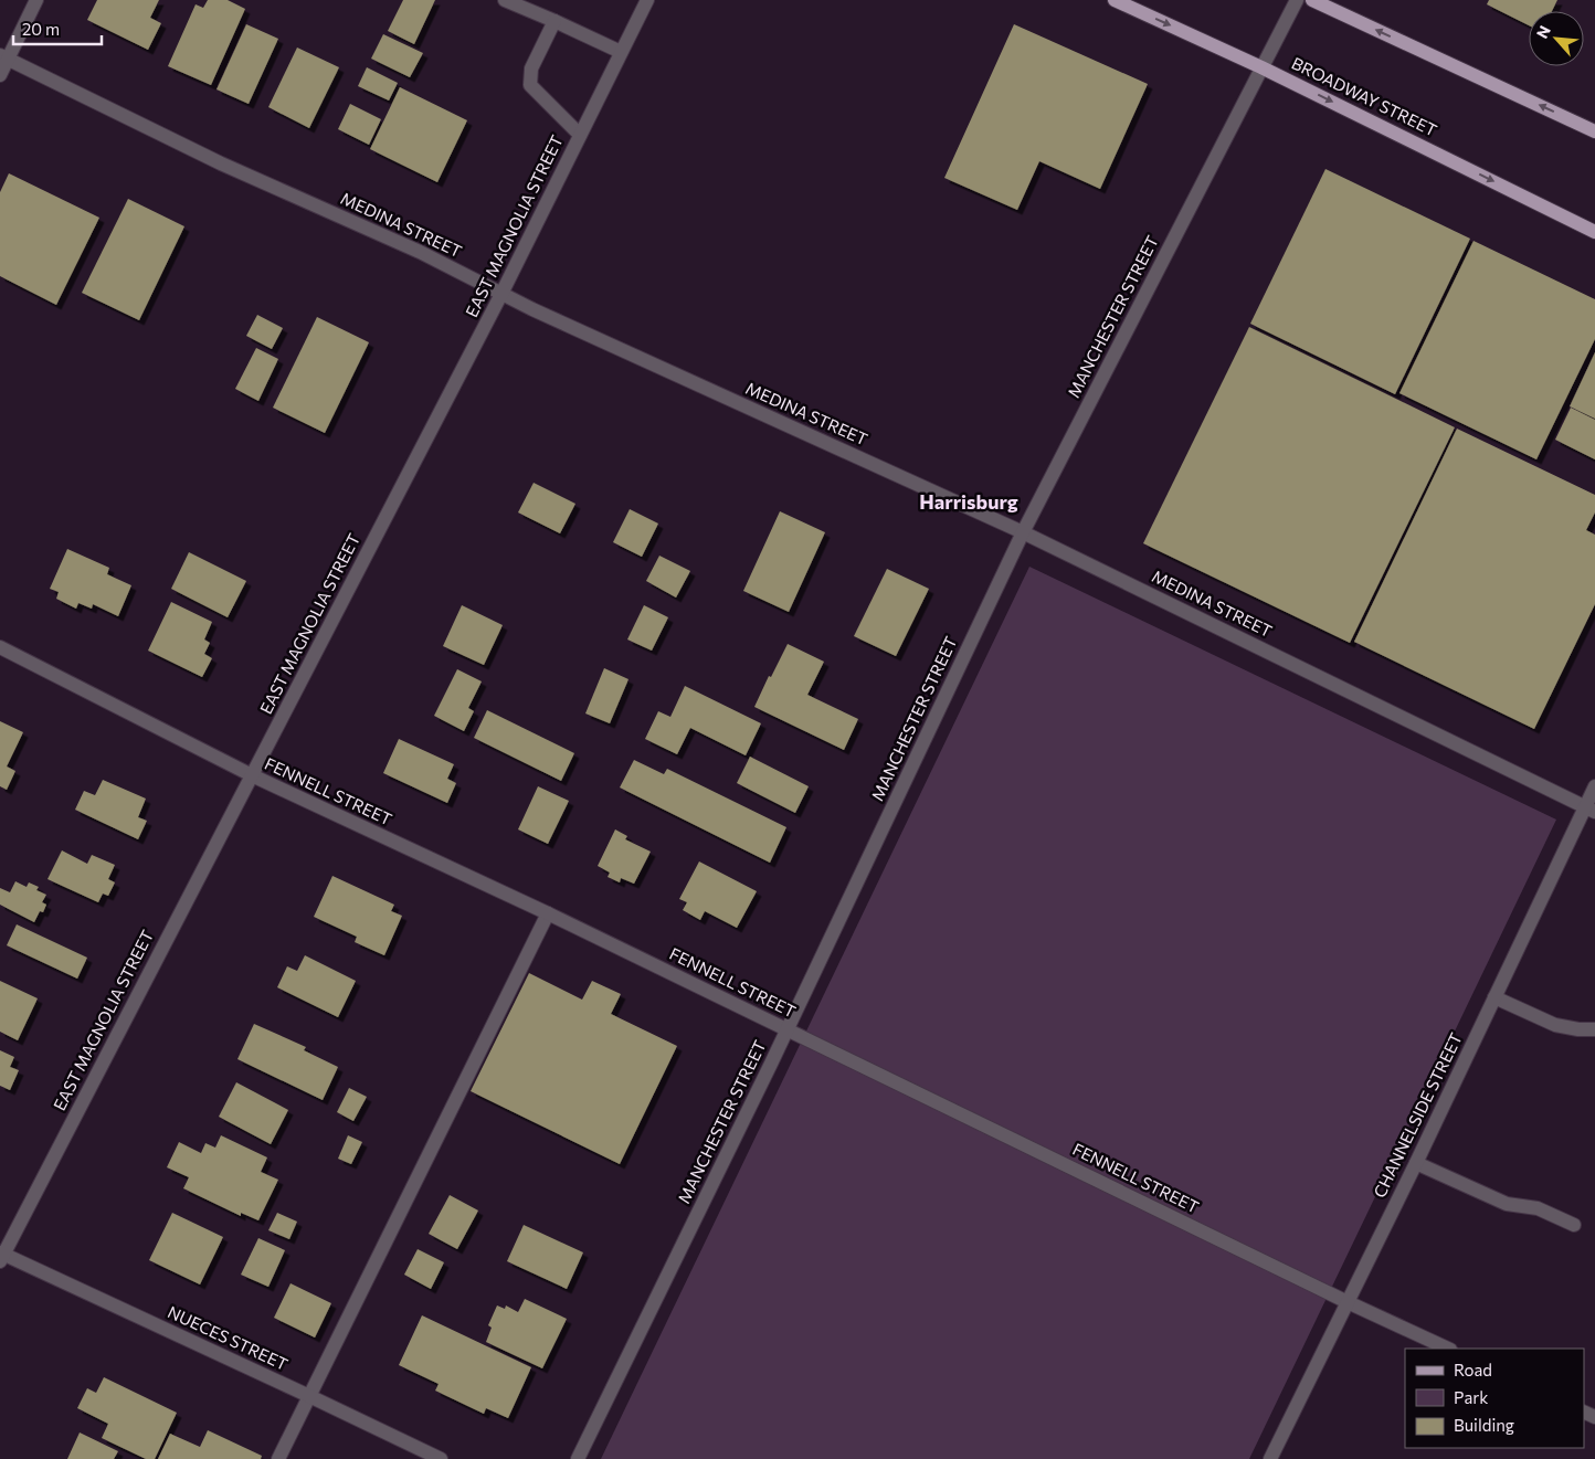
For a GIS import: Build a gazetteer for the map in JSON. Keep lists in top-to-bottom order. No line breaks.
{"streets":{"main road":["BROADWAY STREET"],"street":["MEDINA STREET","EAST MAGNOLIA STREET","MANCHESTER STREET","FENNELL STREET","CHANNELSIDE STREET","NUECES STREET"]},"crossings":[["BROADWAY STREET","MANCHESTER STREET"],["MEDINA STREET","EAST MAGNOLIA STREET"],["MEDINA STREET","MANCHESTER STREET"],["MEDINA STREET","CHANNELSIDE STREET"],["EAST MAGNOLIA STREET","FENNELL STREET"],["EAST MAGNOLIA STREET","NUECES STREET"],["MANCHESTER STREET","FENNELL STREET"],["FENNELL STREET","CHANNELSIDE STREET"]],"districts":["Harrisburg"],"legend":["Road","Park","Building"],"scale_bar":"20 m","north":"top left"}
